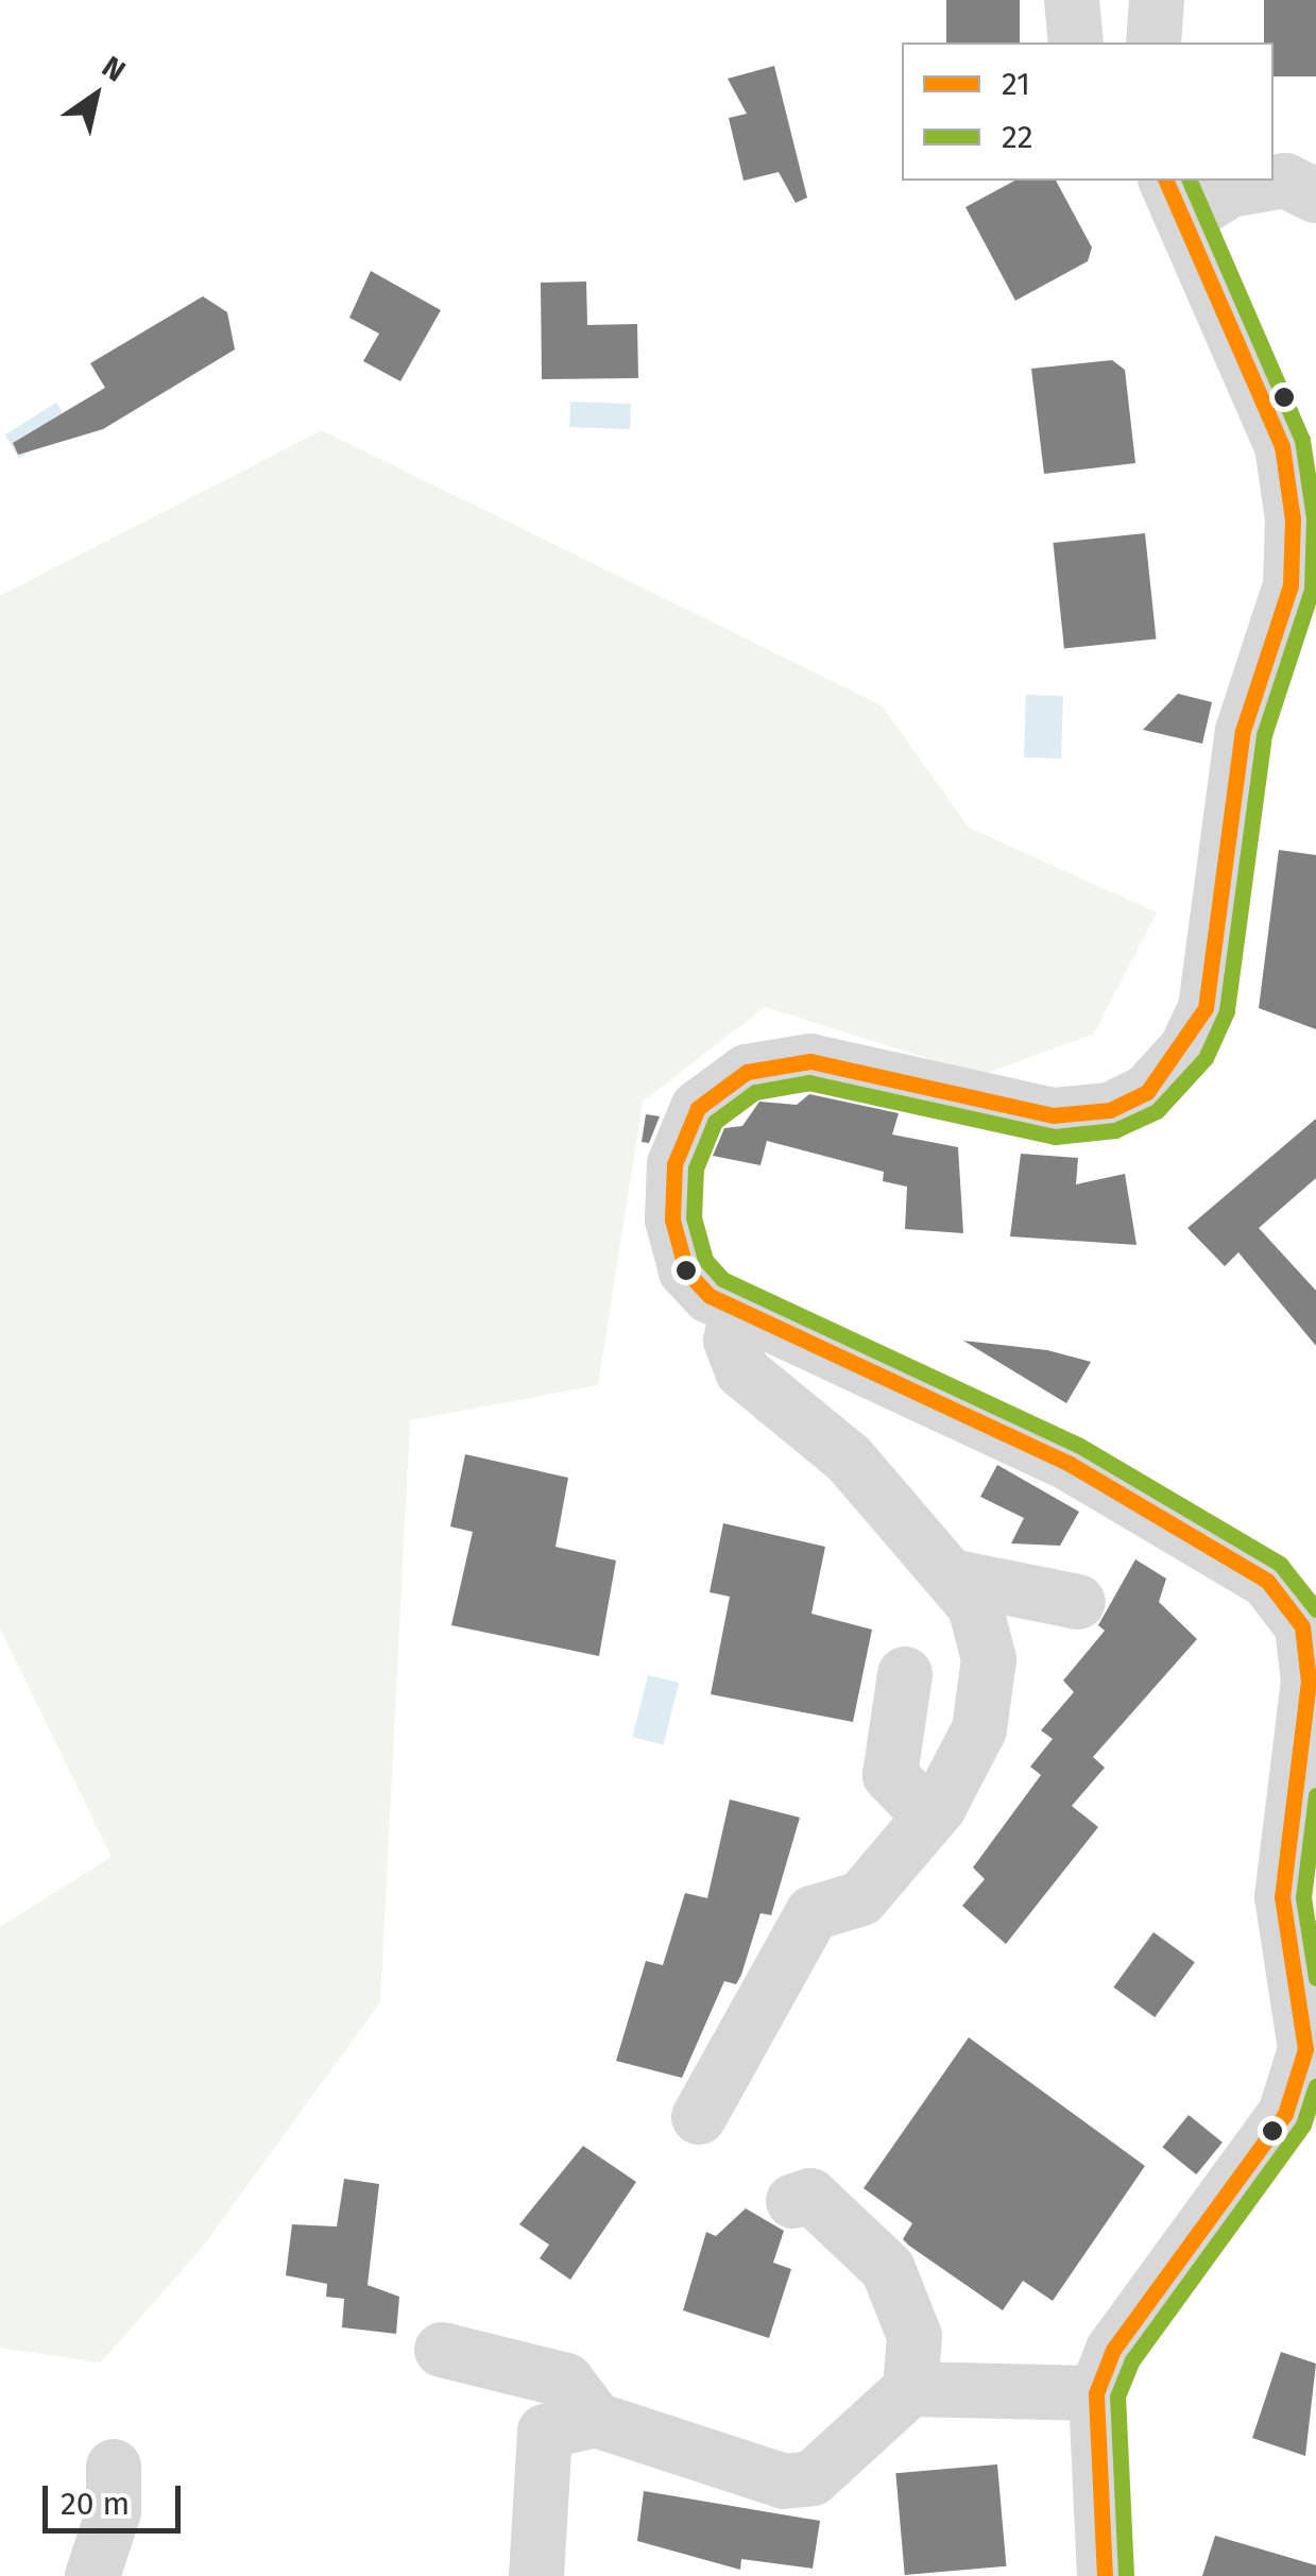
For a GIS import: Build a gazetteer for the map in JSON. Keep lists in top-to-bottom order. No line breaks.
{"lines":["transit line 21","transit line 22"],"legend":["21","22"],"scale_bar":"20 m","north":"top right"}
